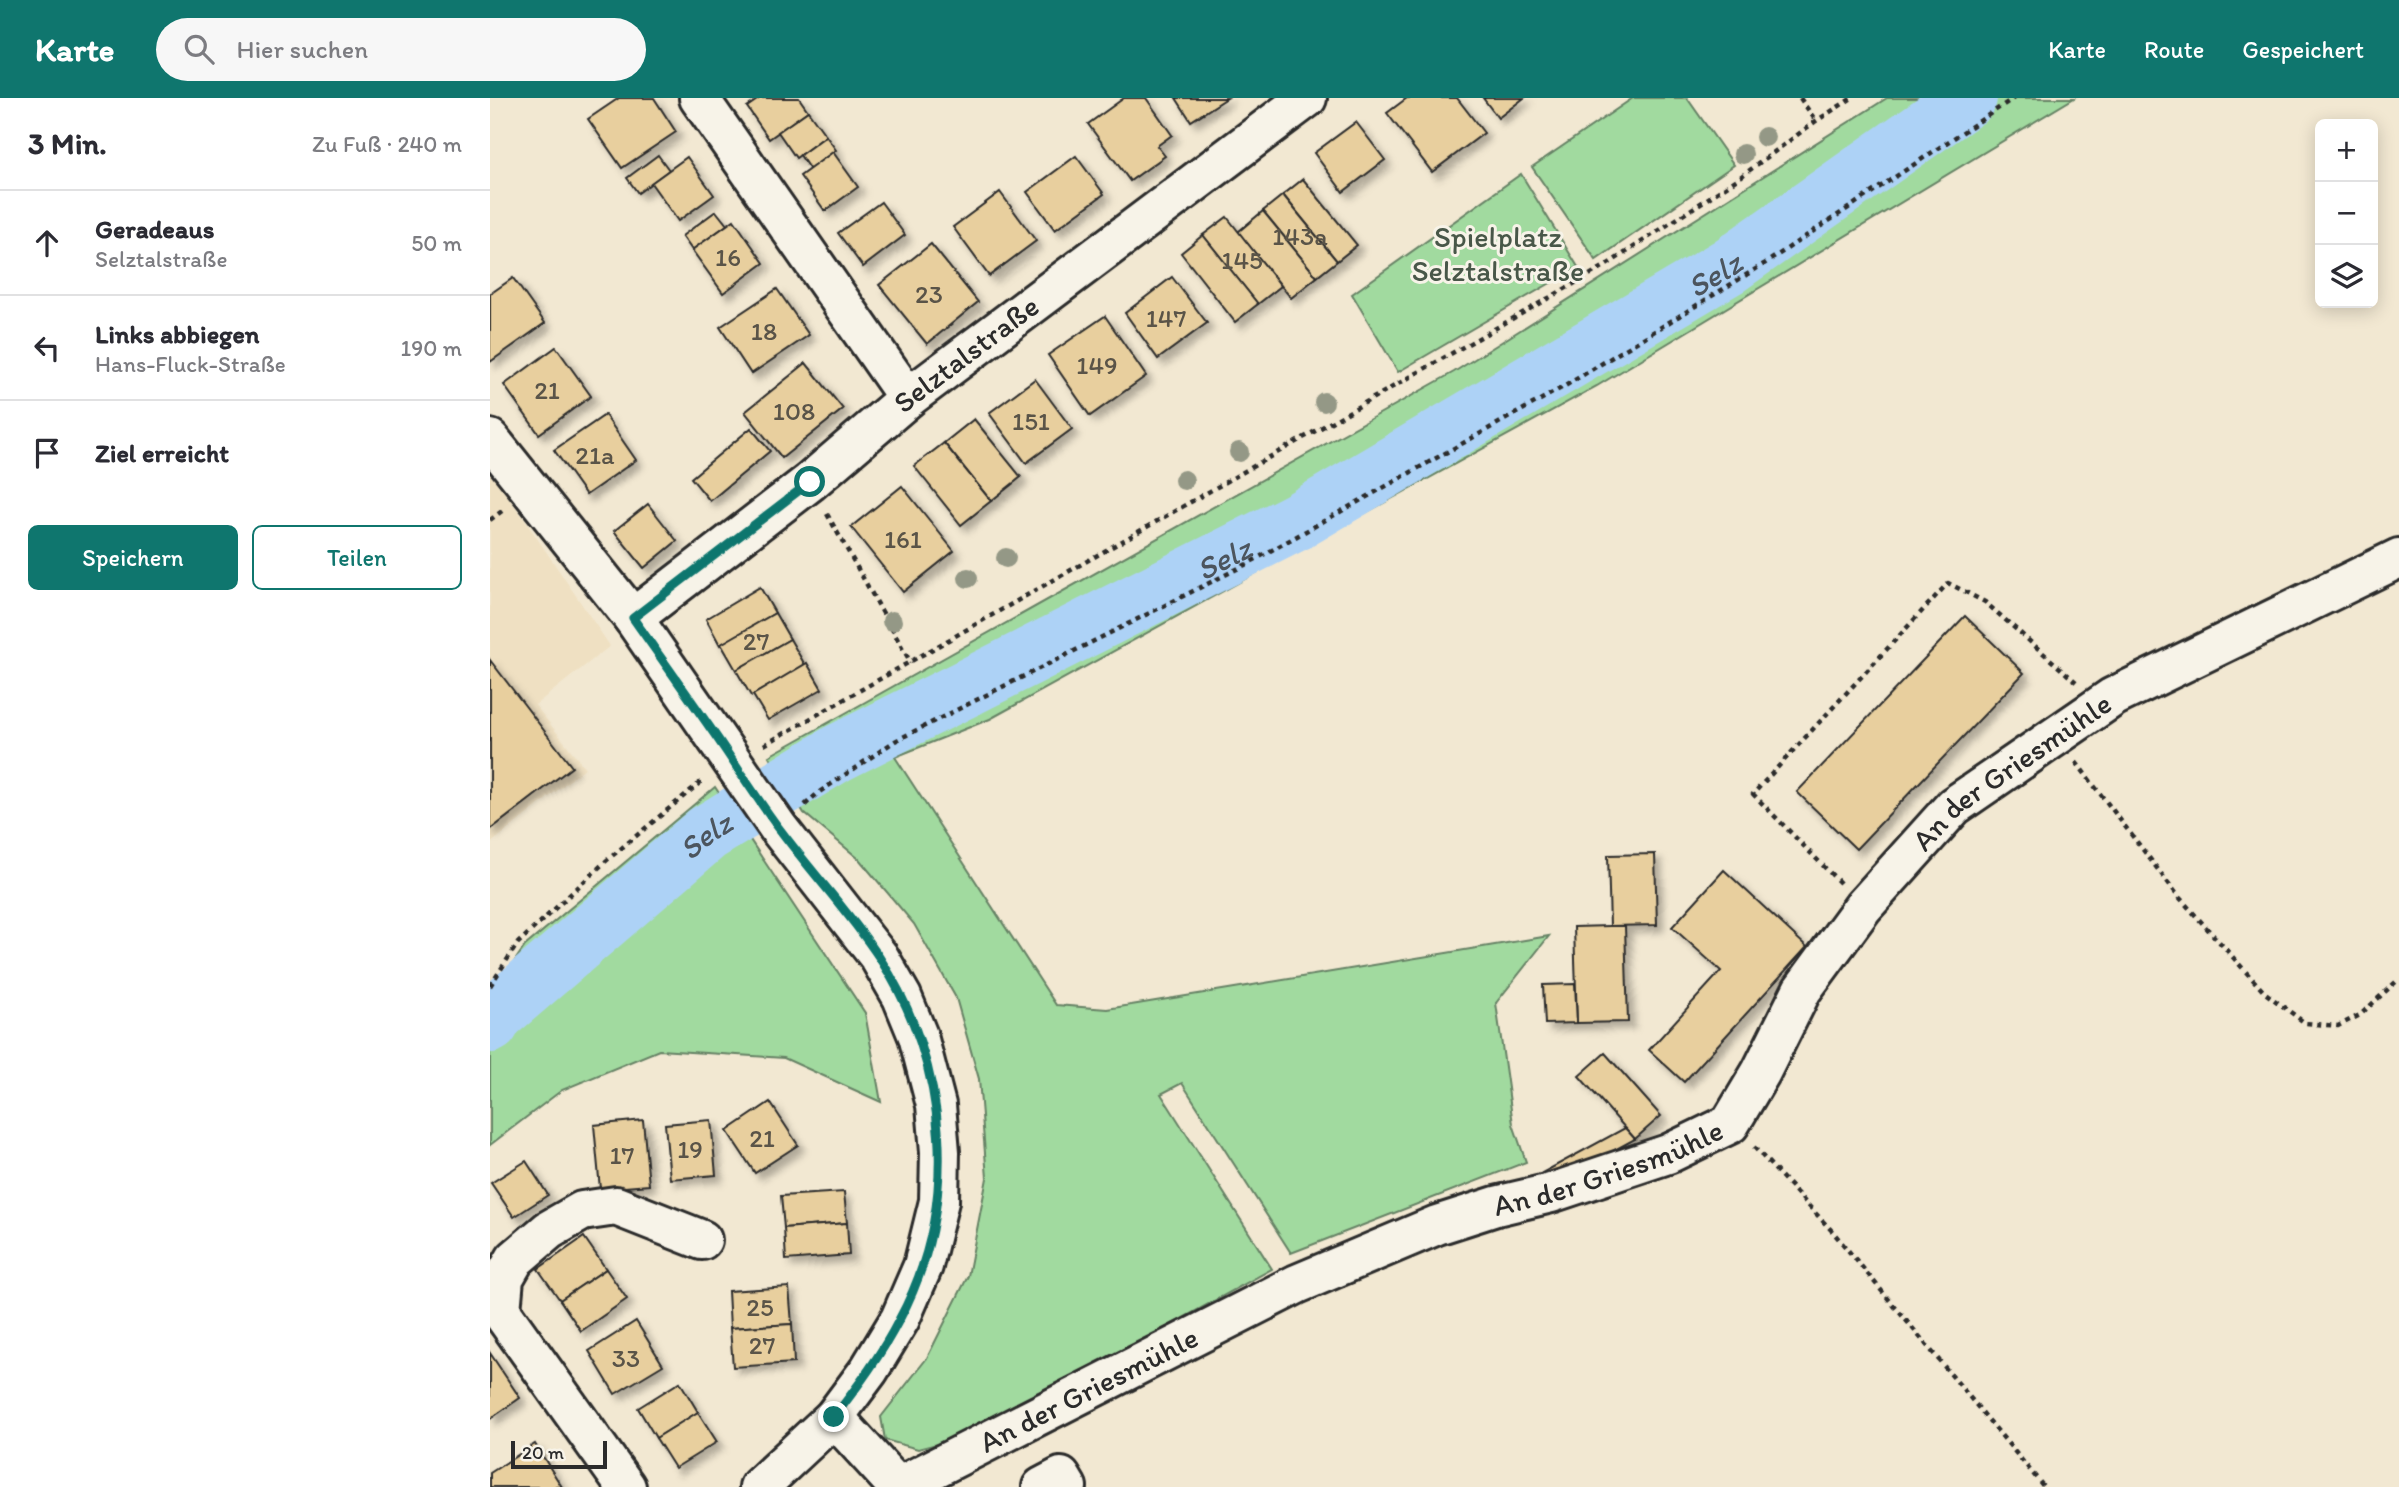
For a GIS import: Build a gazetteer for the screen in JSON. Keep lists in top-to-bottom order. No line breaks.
{"streets":{"street":["Selztalstraße","An der Griesmühle"]},"water":["Selz"],"parks":["Spielplatz Selztalstraße"],"house_numbers":["143a","16","145","23","147","18","149","21","108","151","21a","161","27","21","19","17","25","27","33"],"scale_bar":"20 m","page":{"header":"Karte","search":"Hier suchen","nav":["Karte","Route","Gespeichert"],"heading":["3 Min.","Zu Fuß · 240 m"],"map_buttons":["+","−"],"list":[["Geradeaus","Selztalstraße","50 m"],["Links abbiegen","Hans-Fluck-Straße","190 m"],"Ziel erreicht"],"buttons":["Speichern","Teilen"],"scale":"20 m"}}
